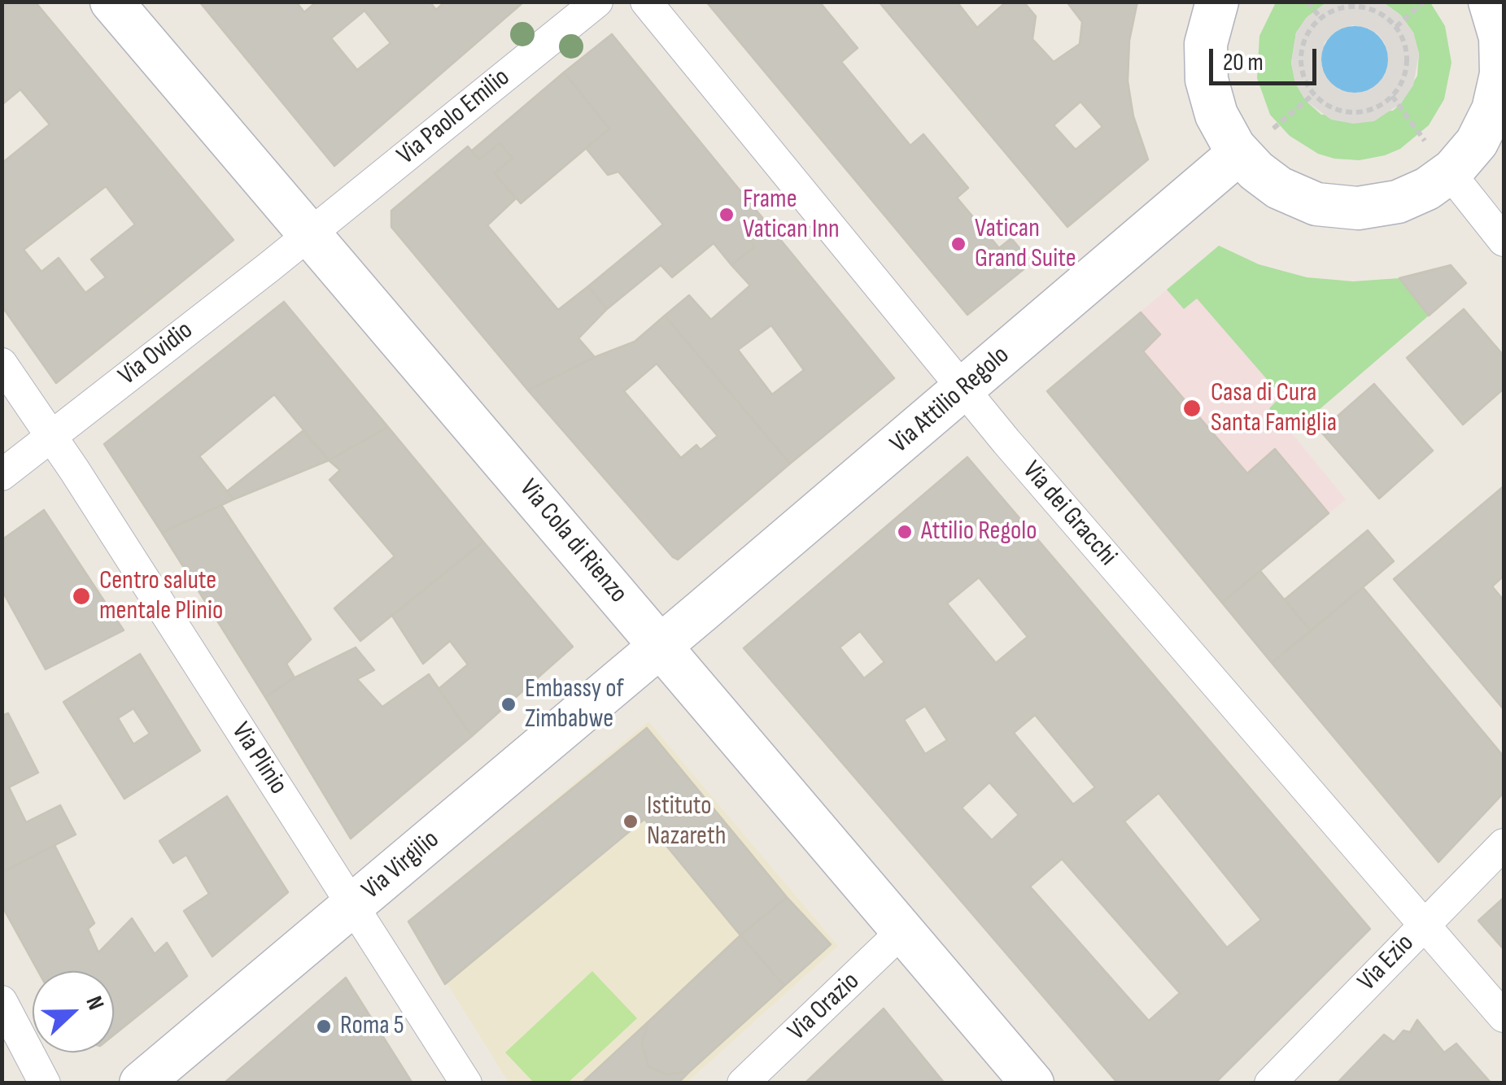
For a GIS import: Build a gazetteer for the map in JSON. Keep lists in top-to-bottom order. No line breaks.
{"streets":{"street":["Via Paolo Emilio","Via Ovidio","Via Attilio Regolo","Via dei Gracchi","Via Cola di Rienzo","Via Plinio","Via Virgilio","Via Ezio","Via Orazio"]},"crossings":[["Via Paolo Emilio","Via Ovidio"],["Via Paolo Emilio","Via Cola di Rienzo"],["Via Ovidio","Via Cola di Rienzo"],["Via Ovidio","Via Plinio"],["Via Attilio Regolo","Via dei Gracchi"],["Via Attilio Regolo","Via Cola di Rienzo"],["Via Attilio Regolo","Via Virgilio"],["Via dei Gracchi","Via Ezio"],["Via Cola di Rienzo","Via Virgilio"],["Via Cola di Rienzo","Via Orazio"],["Via Plinio","Via Virgilio"]],"places":["Frame Vatican Inn","Vatican Grand Suite","Casa di Cura Santa Famiglia","Attilio Regolo","Centro salute mentale Plinio","Embassy of Zimbabwe","Istituto Nazareth","Roma 5"],"scale_bar":"20 m","north":"right"}
